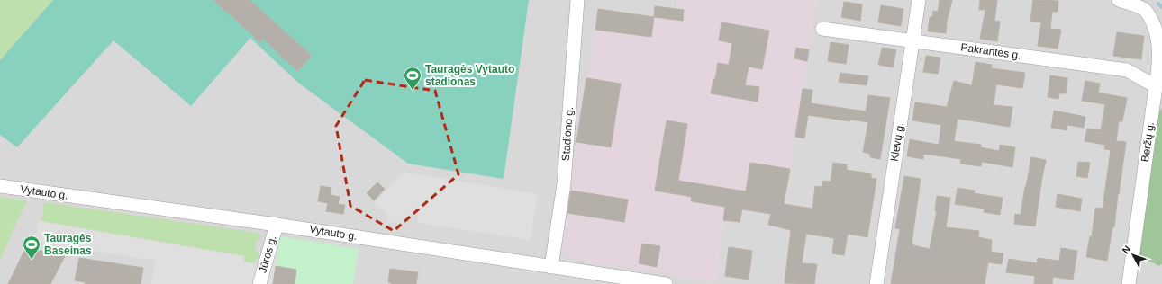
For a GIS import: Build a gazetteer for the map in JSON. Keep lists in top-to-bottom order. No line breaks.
{"streets":{"street":["Pakrantės g.","Stadiono g.","Klevų g.","Beržų g.","Vytauto g.","Jūros g."]},"crossings":[["Pakrantės g.","Klevų g."],["Pakrantės g.","Beržų g."],["Stadiono g.","Vytauto g."],["Vytauto g.","Jūros g."]],"places":{"sports":["Tauragės Vytauto stadionas","Tauragės Baseinas"]},"north":"top left"}
